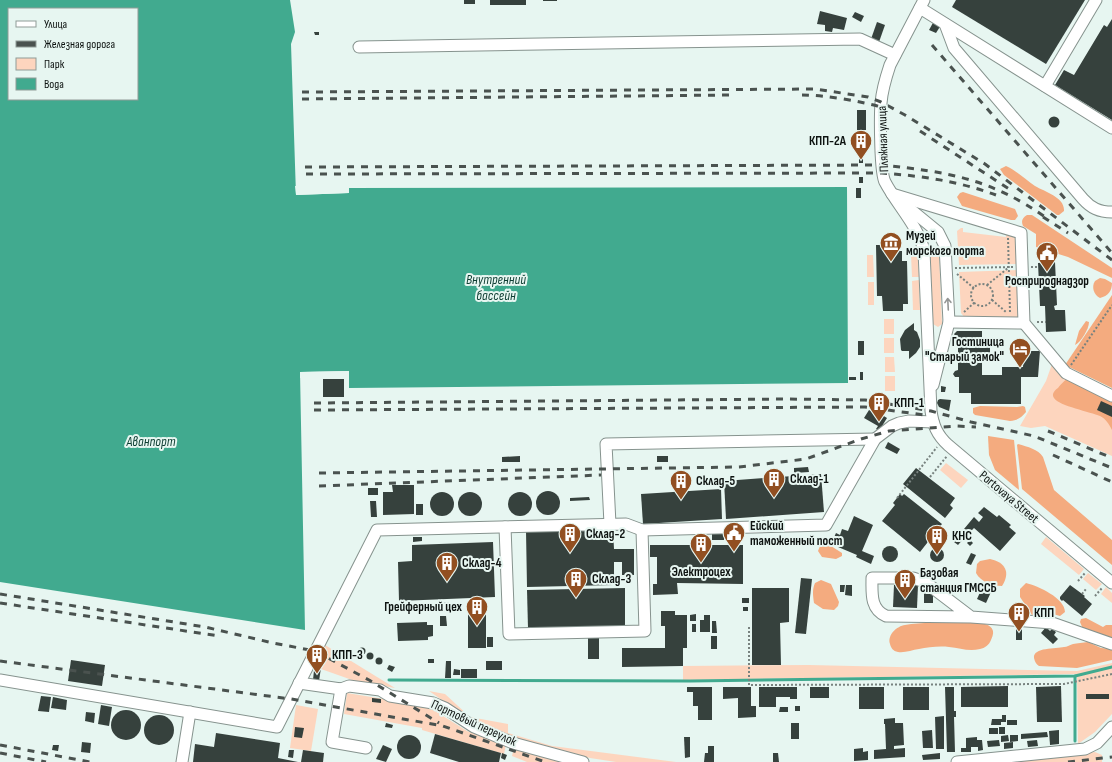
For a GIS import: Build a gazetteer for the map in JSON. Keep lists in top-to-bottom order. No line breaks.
{"streets":{"street":["Пляжная улица","Portovaya Street","Портовый переулок"]},"crossings":[["Пляжная улица","Portovaya Street"]],"water":["Внутренний бассейн","Аванпорт"],"places":{"building":["КПП-2А","КПП-1","Склад-1","Склад-5","Склад-2","КНС","Электроцех","Склад-4","Склад-3","Базовая станция ГМССБ","Грейферный цех","КПП","КПП-3"],"museum":["Музей морского порта"],"public building":["Росприроднадзор","Ейский таможенный пост"],"hotel":["Гостиница \"Старый замок\""]},"legend":["Улица","Железная дорога","Парк","Вода"]}
